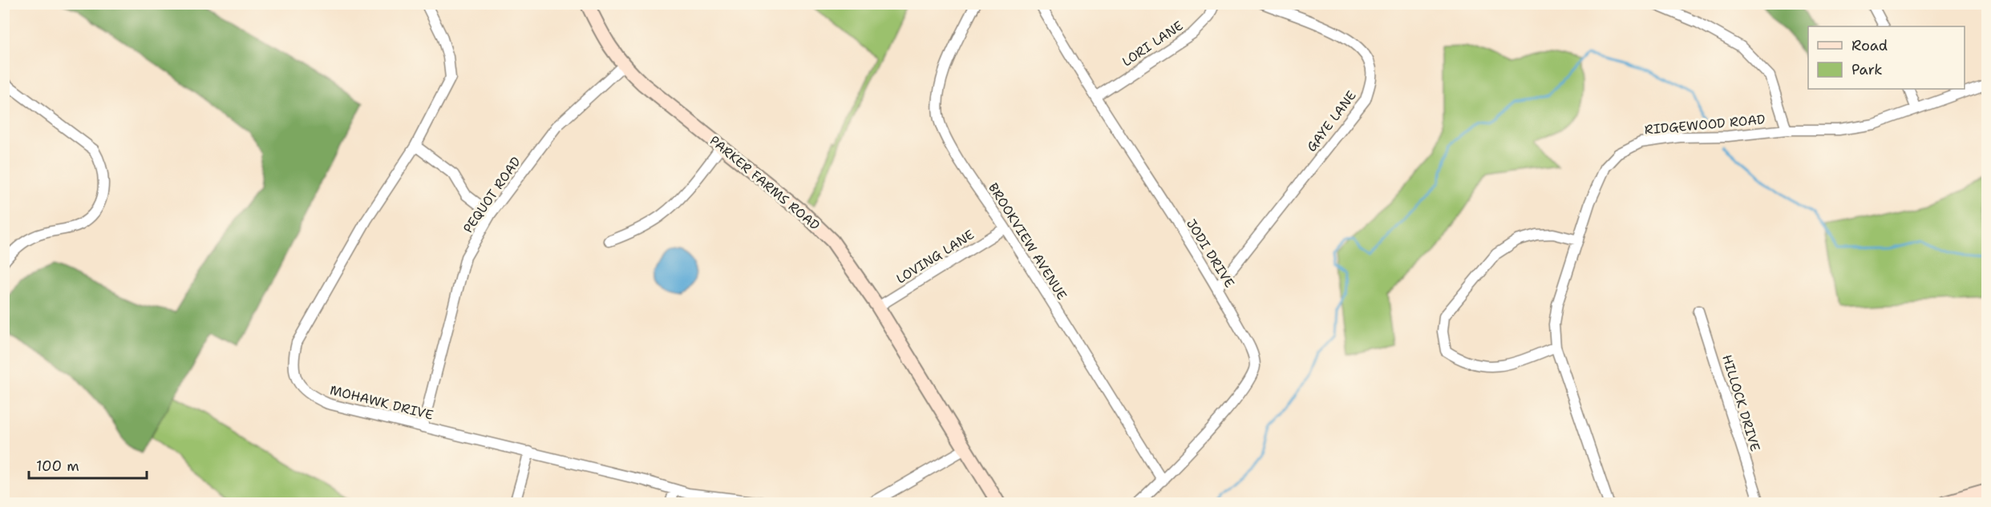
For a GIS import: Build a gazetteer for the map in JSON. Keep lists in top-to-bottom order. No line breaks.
{"streets":{"street":["LORI LANE","GAYE LANE","RIDGEWOOD ROAD","PARKER FARMS ROAD","PEQUOT ROAD","BROOKVIEW AVENUE","JODI DRIVE","LOVING LANE","MOHAWK DRIVE","HILLOCK DRIVE"]},"crossings":[["LORI LANE","JODI DRIVE"],["GAYE LANE","JODI DRIVE"],["PARKER FARMS ROAD","PEQUOT ROAD"],["PARKER FARMS ROAD","LOVING LANE"],["PEQUOT ROAD","MOHAWK DRIVE"],["BROOKVIEW AVENUE","JODI DRIVE"],["BROOKVIEW AVENUE","LOVING LANE"]],"legend":["Road","Park"],"scale_bar":"100 m"}
